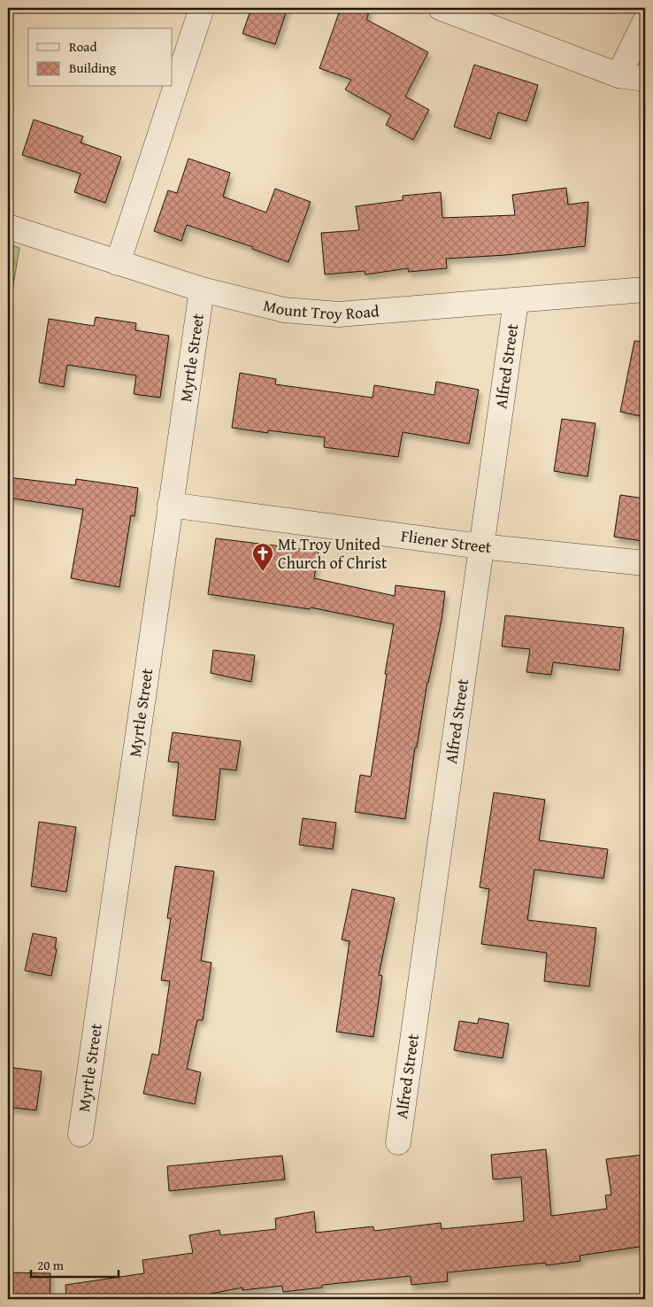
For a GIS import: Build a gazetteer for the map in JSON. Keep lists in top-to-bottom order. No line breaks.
{"streets":{"street":["Mount Troy Road","Myrtle Street","Alfred Street","Fliener Street"]},"crossings":[["Mount Troy Road","Myrtle Street"],["Mount Troy Road","Alfred Street"],["Myrtle Street","Fliener Street"],["Alfred Street","Fliener Street"]],"places":{"church":["Mt Troy United Church of Christ"]},"legend":["Road","Building"],"scale_bar":"20 m"}
